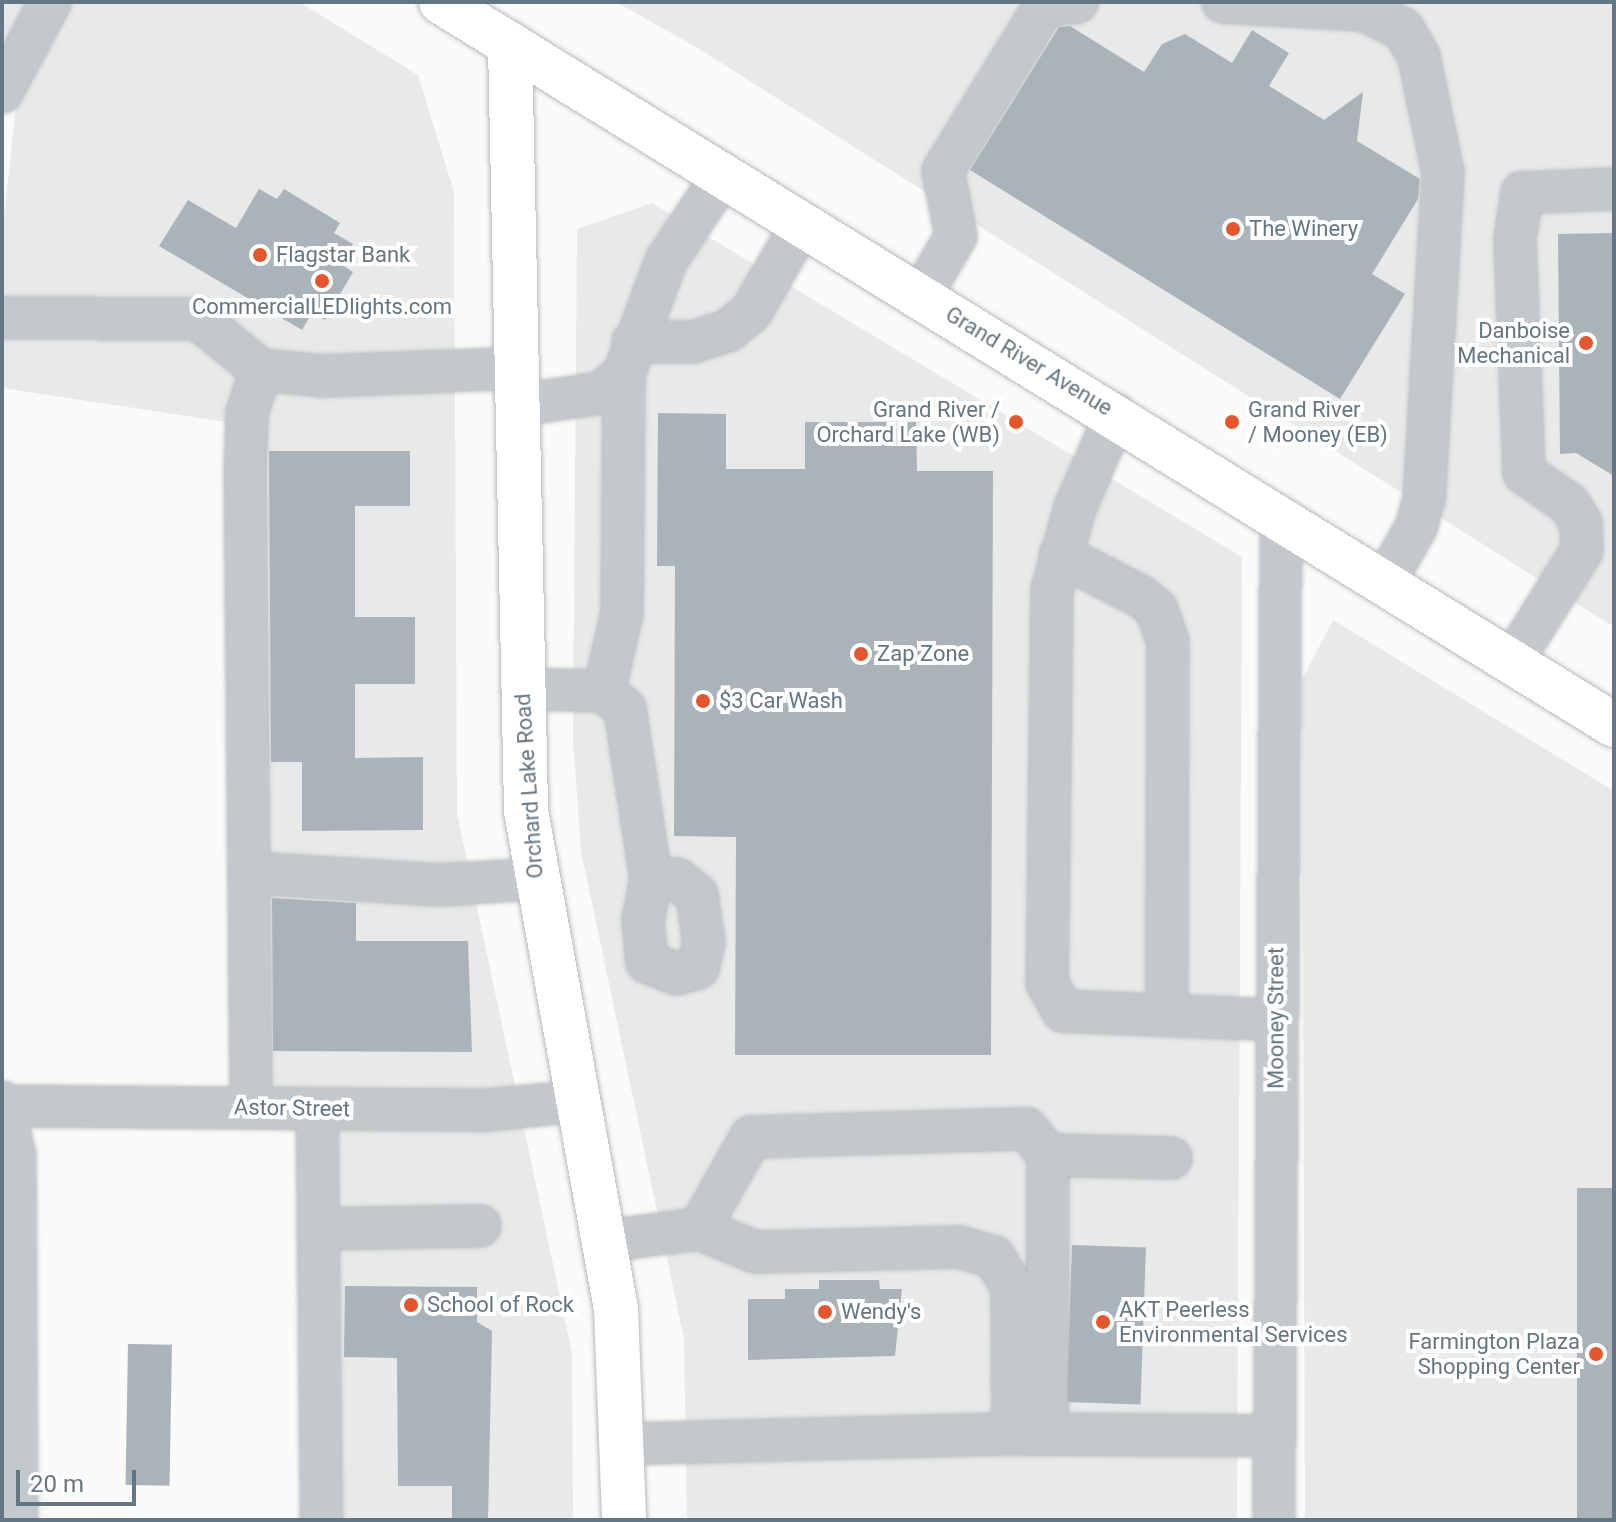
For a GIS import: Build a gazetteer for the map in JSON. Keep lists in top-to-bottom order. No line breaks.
{"streets":{"main road":["Grand River Avenue","Orchard Lake Road"],"street":["Mooney Street","Astor Street"]},"crossings":[["Grand River Avenue","Orchard Lake Road"],["Grand River Avenue","Mooney Street"],["Orchard Lake Road","Astor Street"]],"places":["The Winery","Flagstar Bank","CommercialLEDlights.com","Danboise Mechanical","Grand River / Orchard Lake (WB)","Grand River / Mooney (EB)","Zap Zone","$3 Car Wash","School of Rock","Wendy's","AKT Peerless Environmental Services","Farmington Plaza Shopping Center"],"scale_bar":"20 m"}
